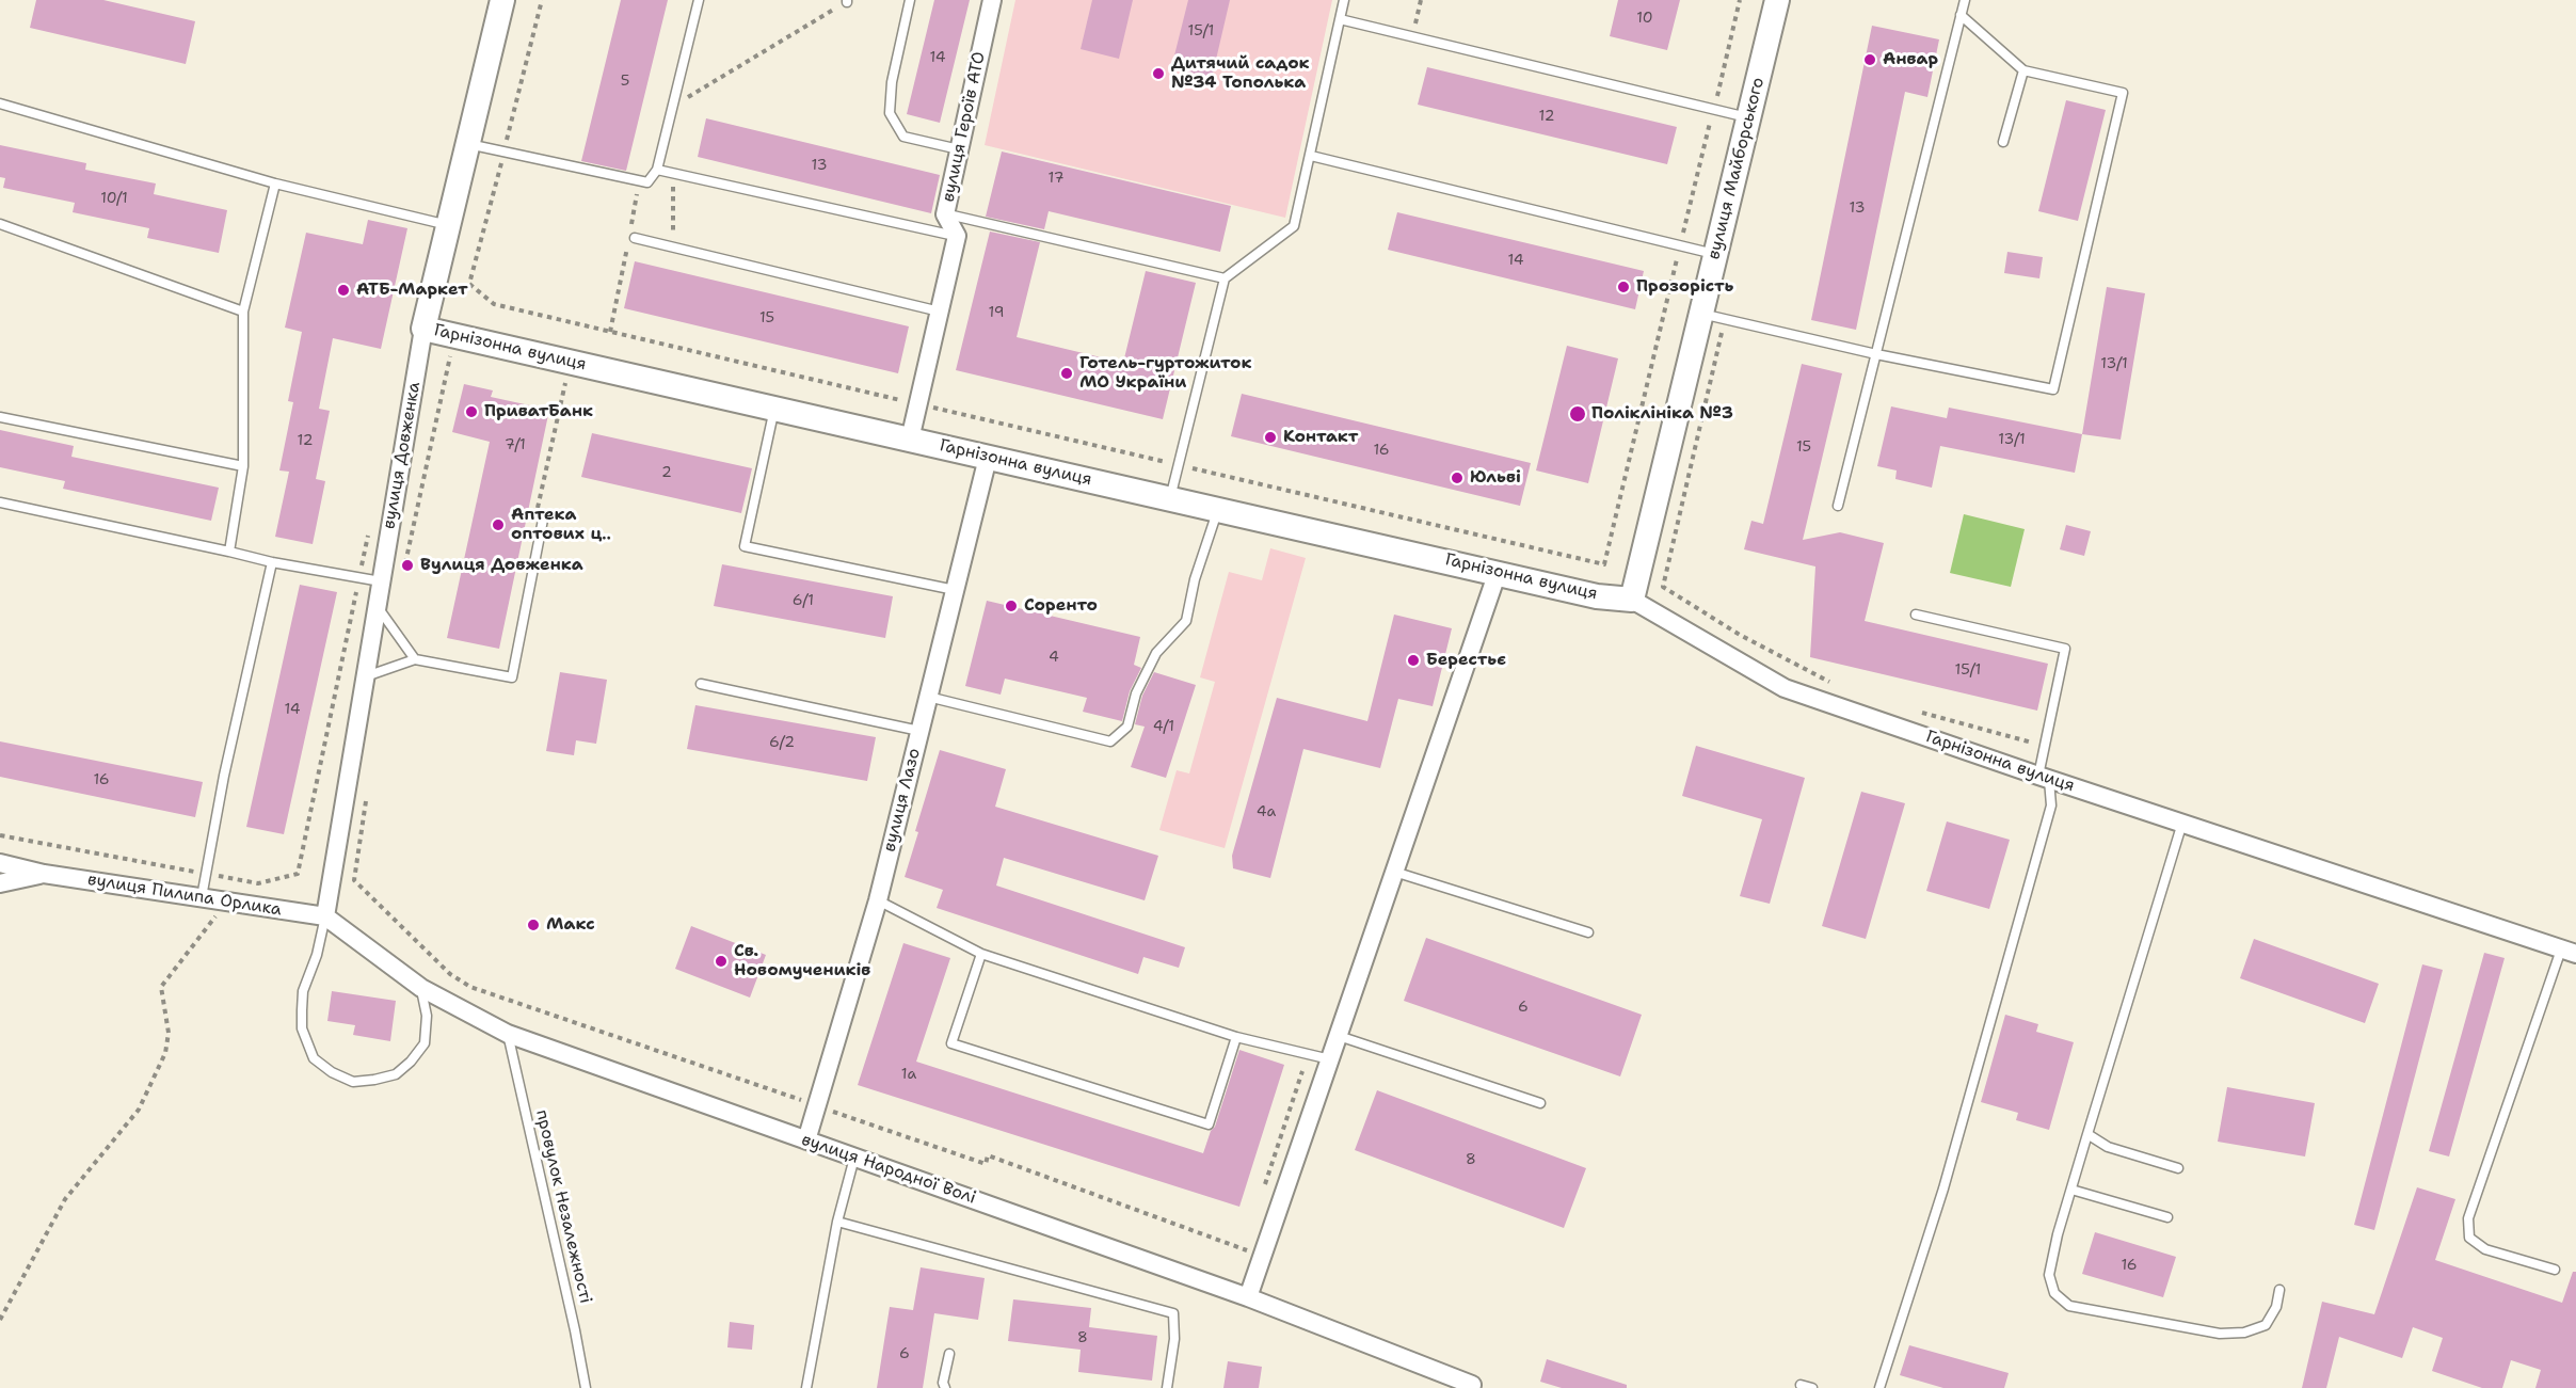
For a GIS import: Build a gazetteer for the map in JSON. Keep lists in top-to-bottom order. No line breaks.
{"streets":{"street":["вулиця Героїв АТО","вулиця Майборського","Гарнізонна вулиця","вулиця Довженка","вулиця Лазо","вулиця Пилипа Орлика","вулиця Народної Волі"],"lane":["провулок Незалежності"]},"crossings":[["вулиця Майборського","Гарнізонна вулиця"],["Гарнізонна вулиця","вулиця Довженка"],["Гарнізонна вулиця","вулиця Лазо"],["вулиця Довженка","вулиця Пилипа Орлика"],["вулиця Довженка","вулиця Народної Волі"],["вулиця Лазо","вулиця Народної Волі"],["вулиця Пилипа Орлика","вулиця Народної Волі"],["вулиця Народної Волі","провулок Незалежності"]],"places":["Анвар","Дитячий садок №34 Тополька","Прозорість","АТБ-Маркет","Готель-гуртожиток МО України","ПриватБанк","Поліклініка №3","Контакт","Юльві","Аптека оптових ц‥","Вулиця Довженка","Соренто","Берестьє","Макс","Св. Новомучеників"],"house_numbers":["10","15/1","14","5","12","13","17","10/1","13","14","19","15","13/1","13/1","12","7/1","15","16","2","6/1","4","15/1","14","4/1","6/2","16","4а","6","1а","8","16","8","6"]}
